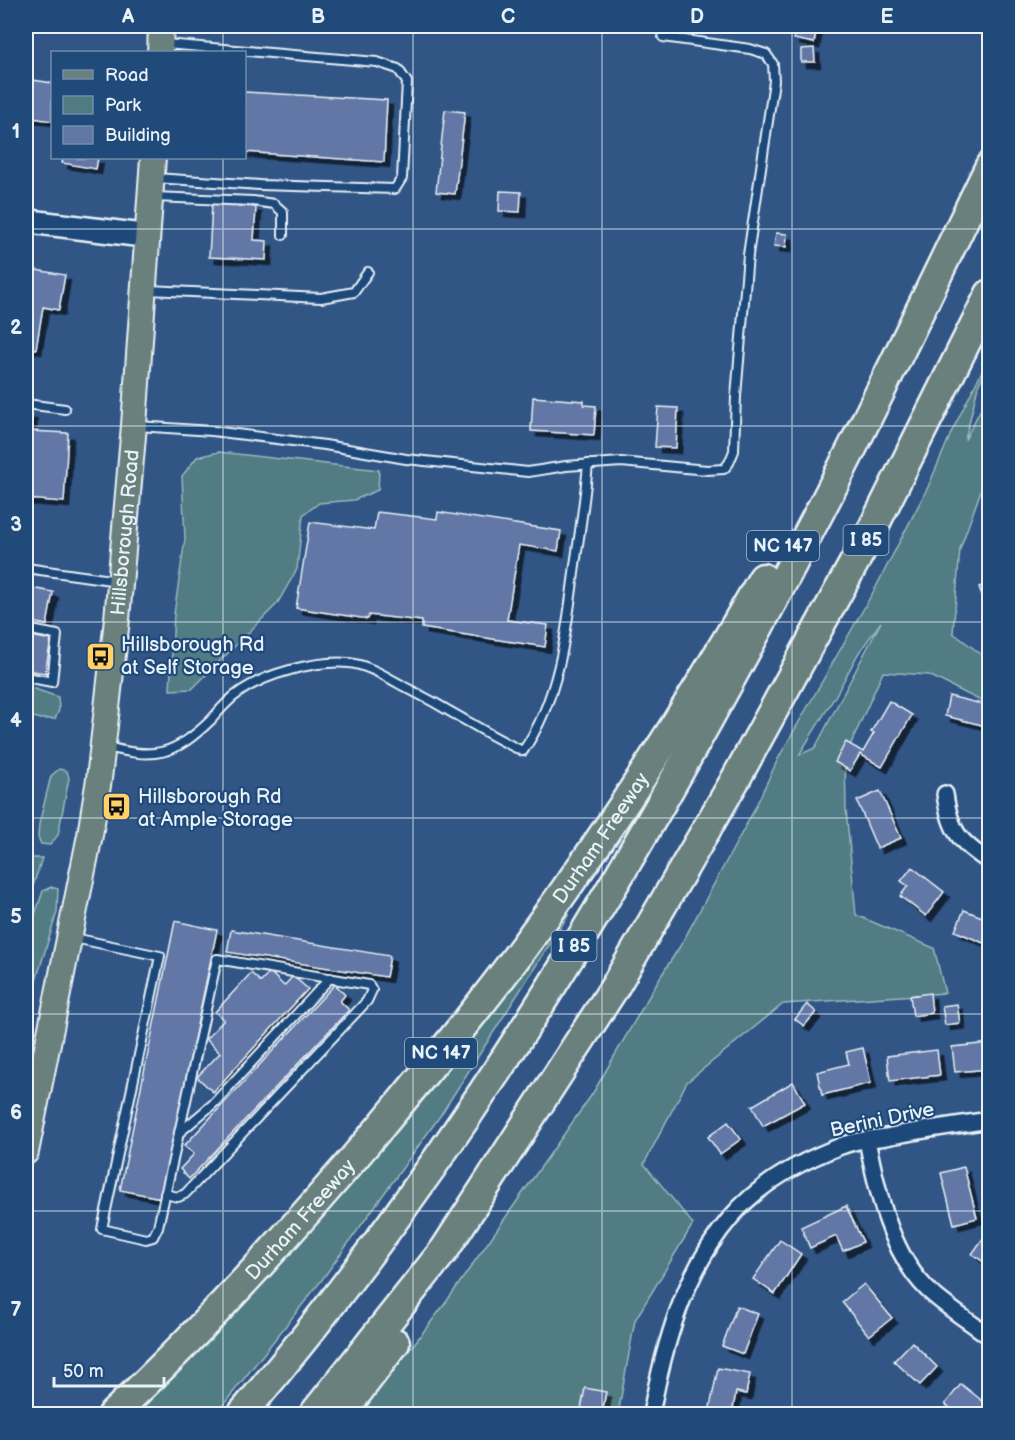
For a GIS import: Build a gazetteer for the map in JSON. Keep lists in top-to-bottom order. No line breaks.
{"streets":{"highway":["I 85","NC 147","Durham Freeway"],"main road":["Hillsborough Road"],"street":["Berini Drive"]},"crossings":[["I 85","Durham Freeway"]],"places":{"bus stop":["Hillsborough Rd at Self Storage","Hillsborough Rd at Ample Storage"]},"legend":["Road","Park","Building"],"scale_bar":"50 m","grid":{"columns":["A","B","C","D","E"],"rows":["1","2","3","4","5","6","7"]}}
